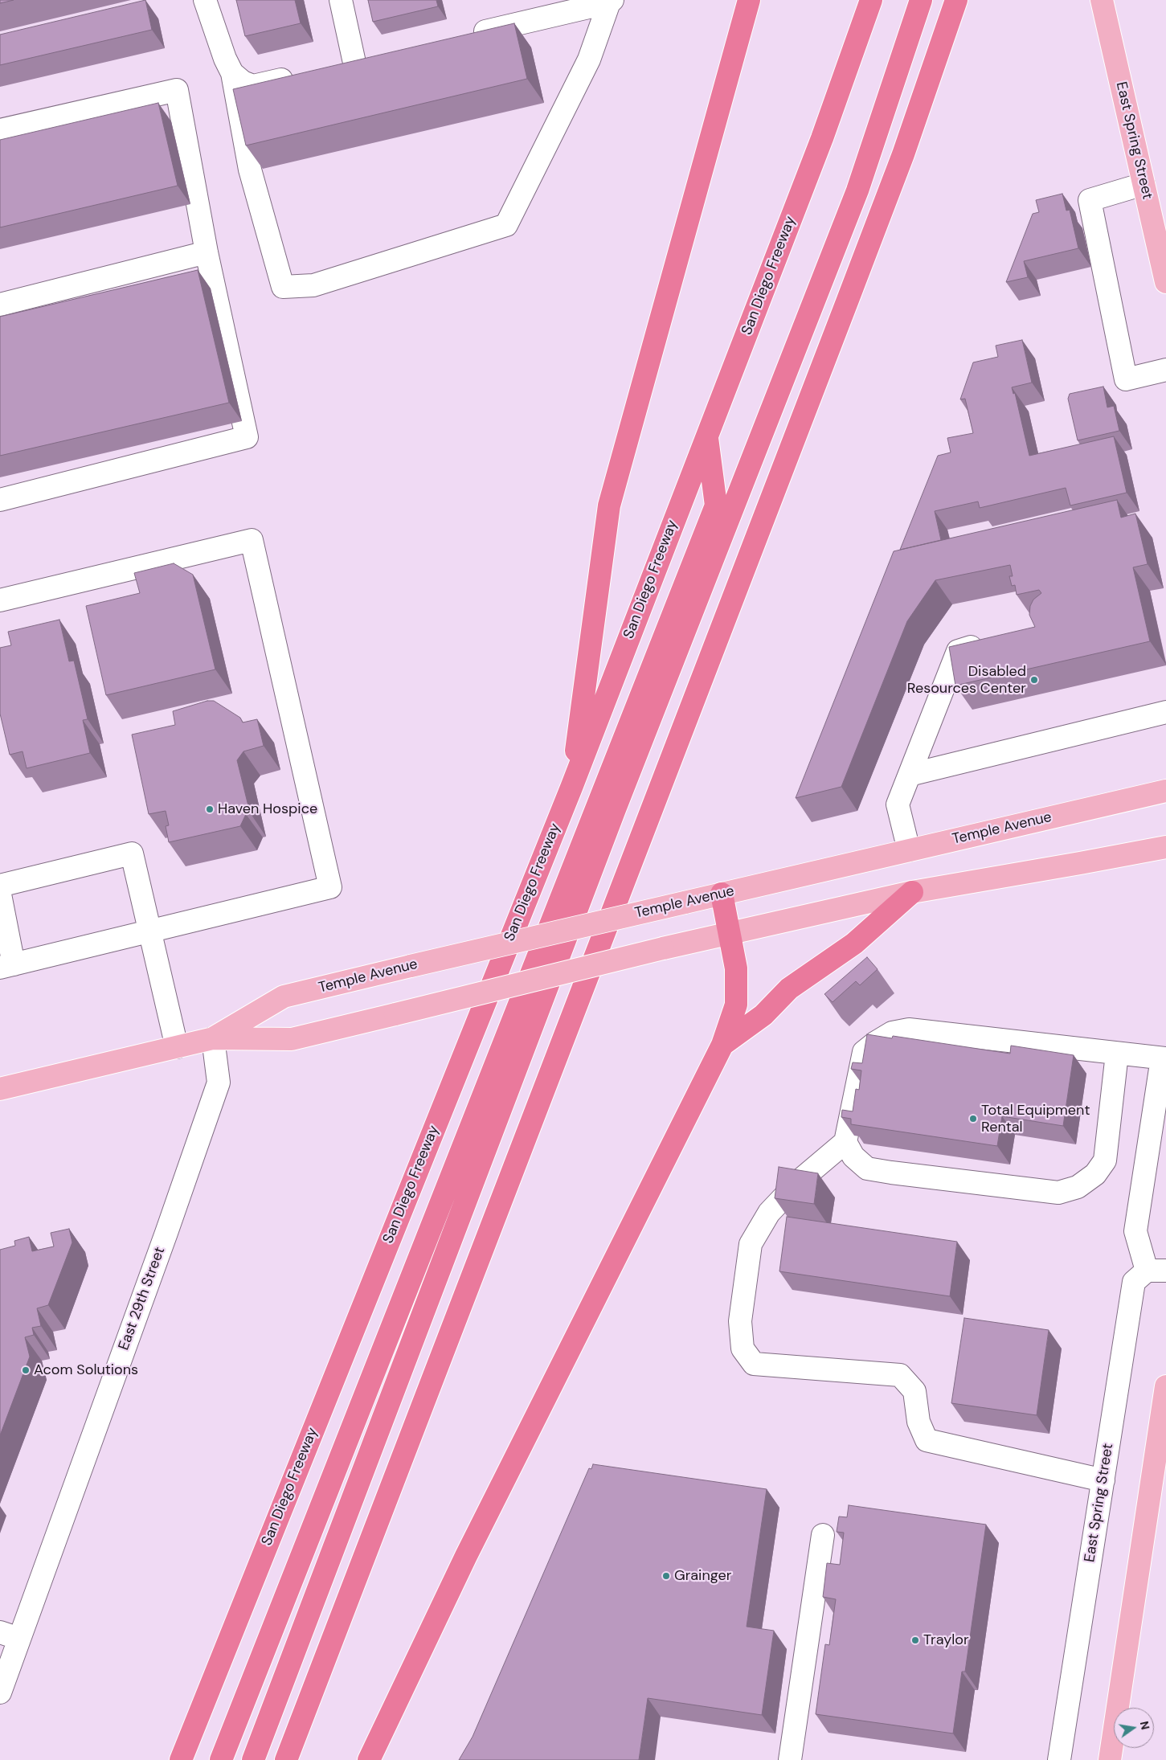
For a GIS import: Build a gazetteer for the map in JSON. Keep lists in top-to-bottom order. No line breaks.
{"streets":{"highway":["San Diego Freeway"],"main road":["East Spring Street","Temple Avenue"],"street":["East 29th Street"]},"crossings":[["Temple Avenue","East 29th Street"]],"places":["Disabled Resources Center","Haven Hospice","Total Equipment Rental","Acom Solutions","Grainger","Traylor"],"north":"right"}
